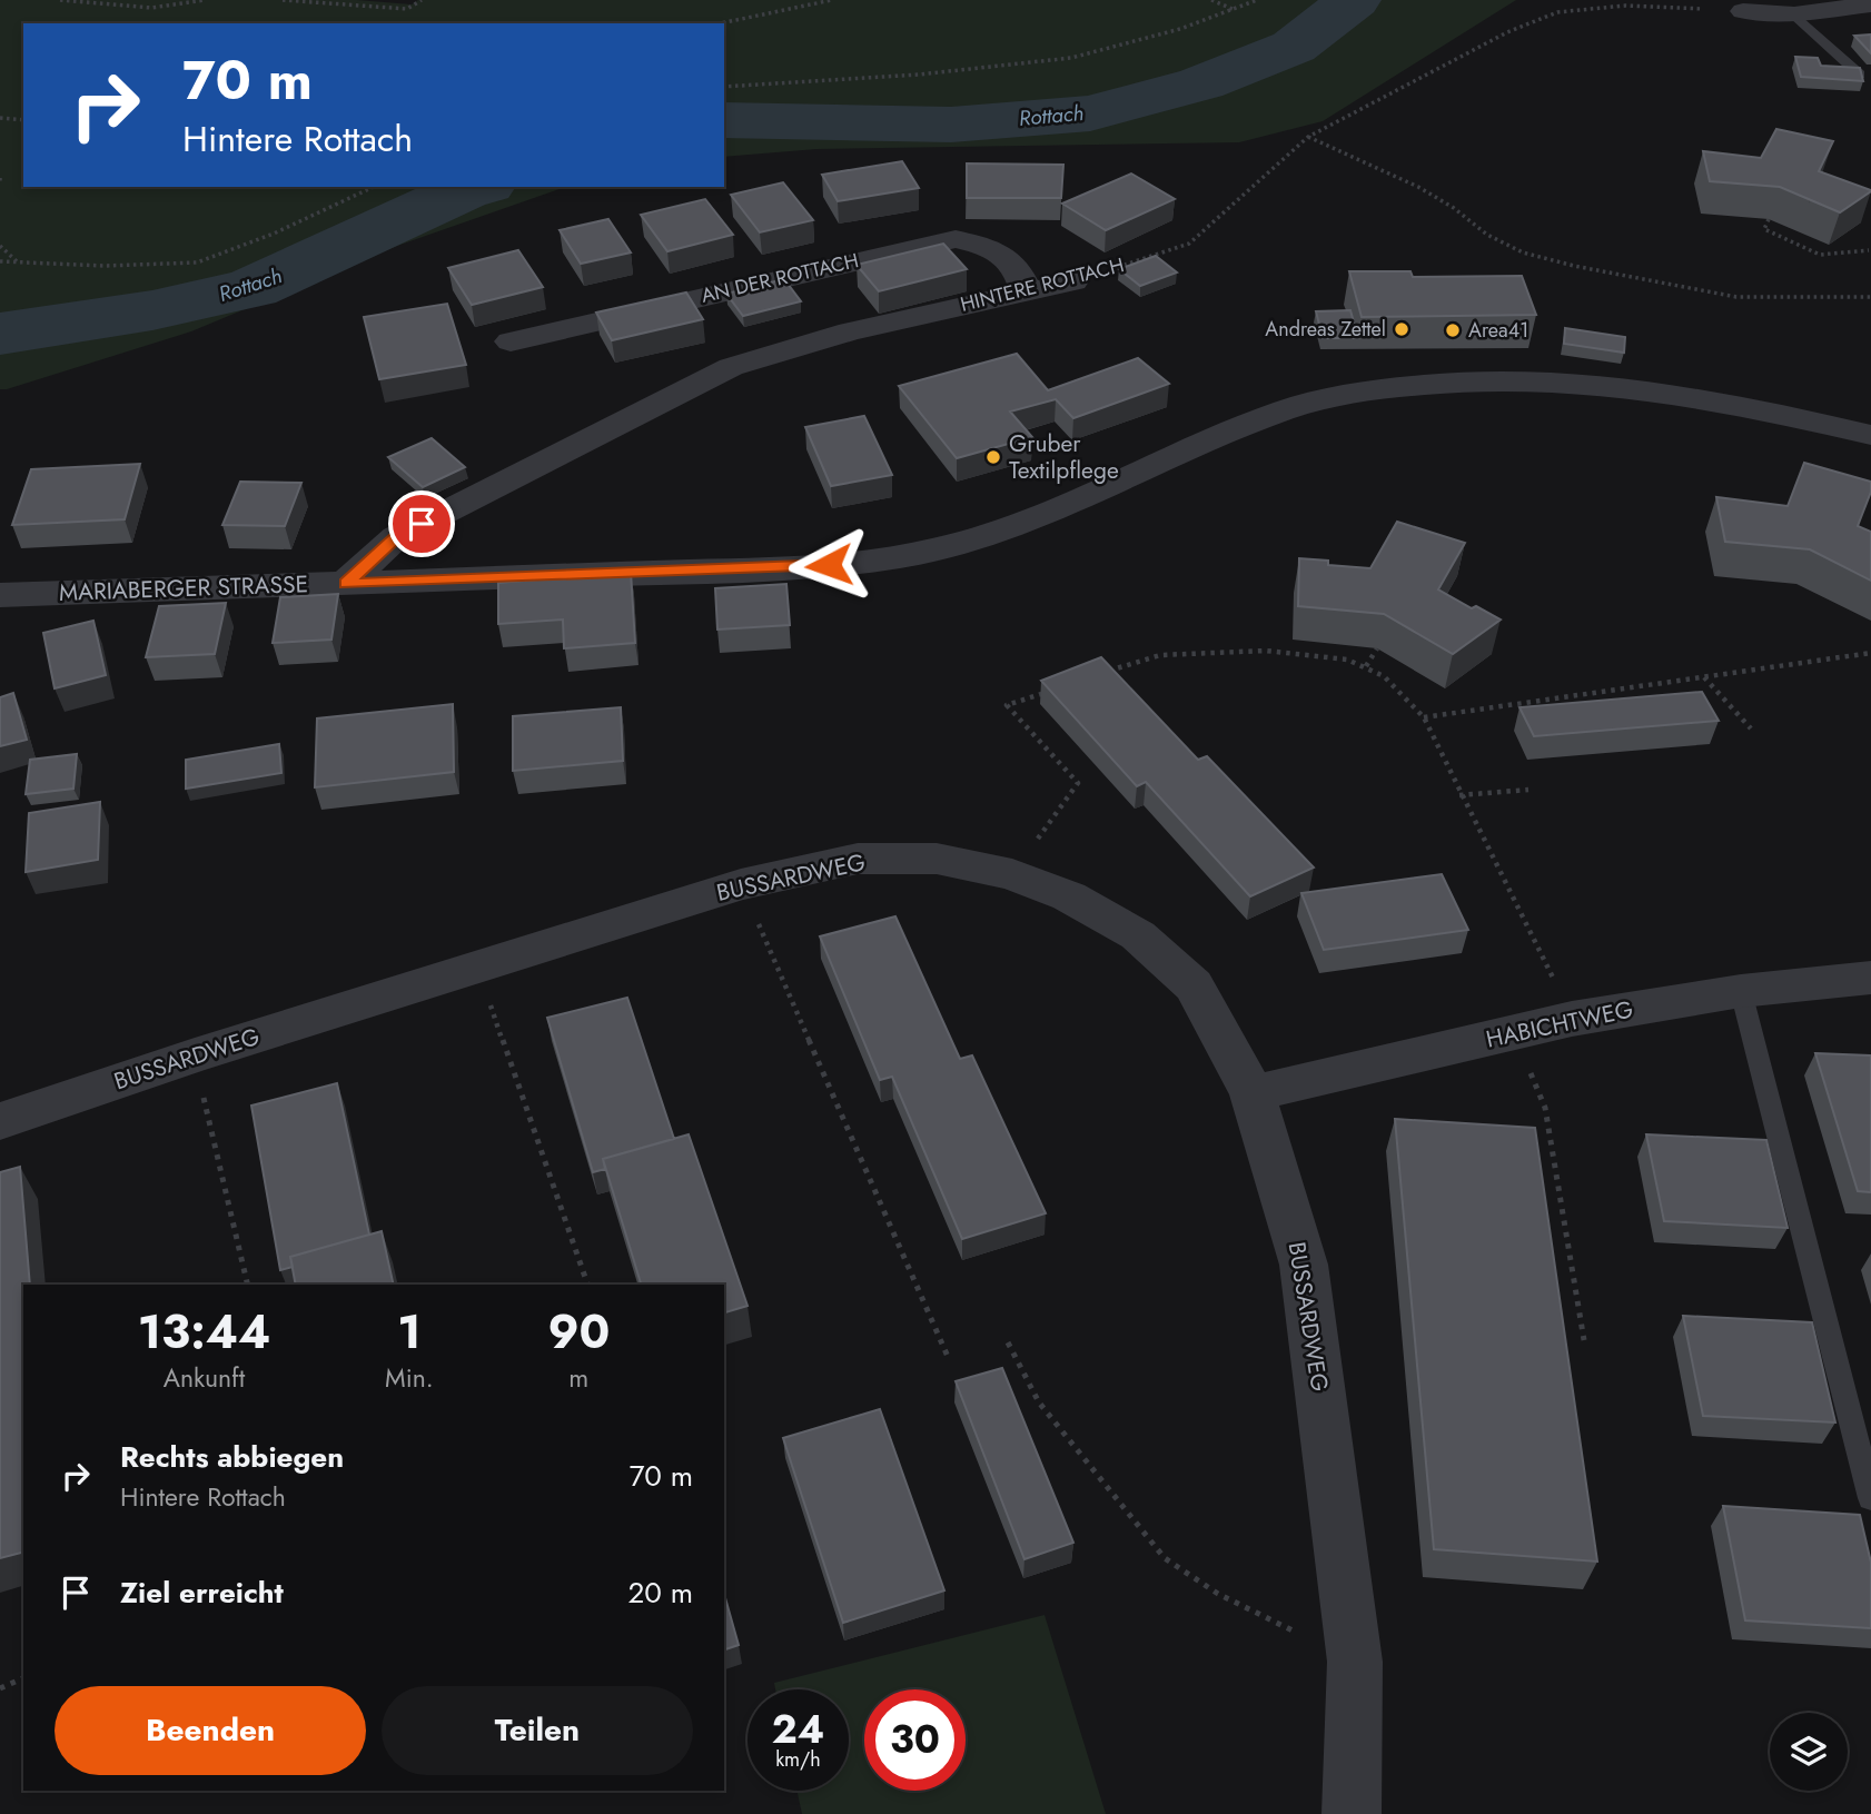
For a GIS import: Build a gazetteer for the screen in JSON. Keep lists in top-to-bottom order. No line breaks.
{"streets":{"street":["AN DER ROTTACH","HINTERE ROTTACH","MARIABERGER STRASSE","BUSSARDWEG","HABICHTWEG"]},"crossings":[["AN DER ROTTACH","HINTERE ROTTACH"],["HINTERE ROTTACH","MARIABERGER STRASSE"],["BUSSARDWEG","HABICHTWEG"]],"water":["Rottach"],"places":["Andreas Zettel","Area41","Gruber Textilpflege"],"page":{"turn":["70 m","Hintere Rottach"],"eta":["13:44","Ankunft","1","Min.","90","m"],"list":[{"name":"Rechts abbiegen","note":"Hintere Rottach","value":"70 m"},{"name":"Ziel erreicht","value":"20 m"}],"buttons":["Beenden","Teilen"],"speed":"24 km/h","limit":"30"}}
